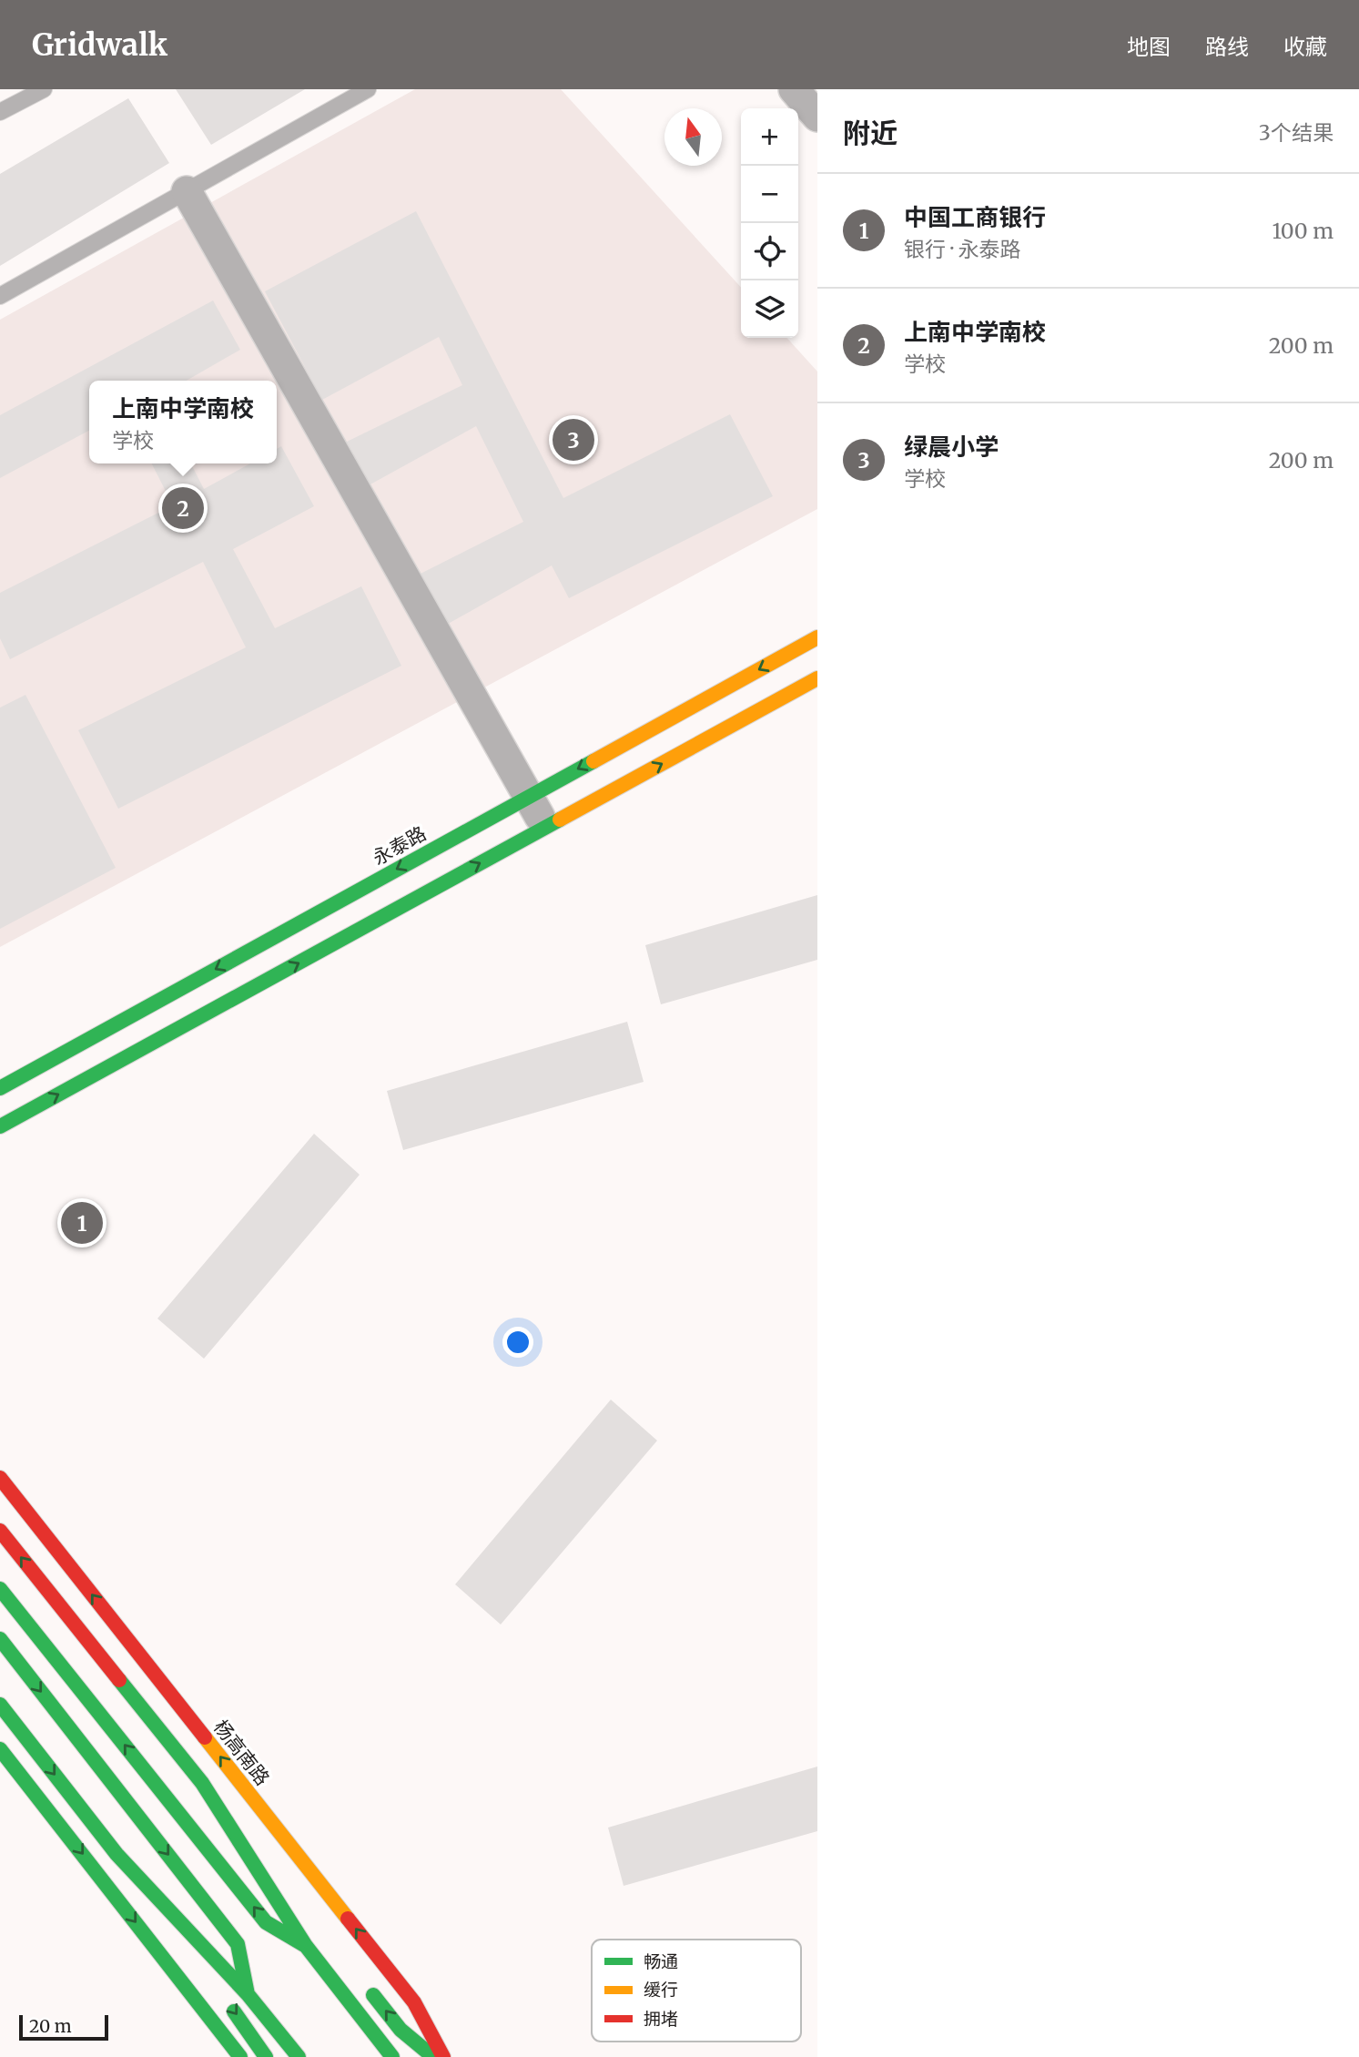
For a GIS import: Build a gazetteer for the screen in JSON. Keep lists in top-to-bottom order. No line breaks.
{"streets":{"main road":["永泰路","杨高南路"]},"legend":["畅通","缓行","拥堵"],"scale_bar":"20 m","north":"top","page":{"header":"Gridwalk","nav":["地图","路线","收藏"],"heading":["附近","3个结果"],"map_buttons":["+","−"],"list":[{"mark":"1","name":"中国工商银行","note":"银行 · 永泰路","value":"100 m"},{"mark":"2","name":"上南中学南校","note":"学校","value":"200 m"},{"mark":"3","name":"绿晨小学","note":"学校","value":"200 m"}],"popup":["上南中学南校","学校"],"pins":["3","2","1"],"scale":"20 m"}}
